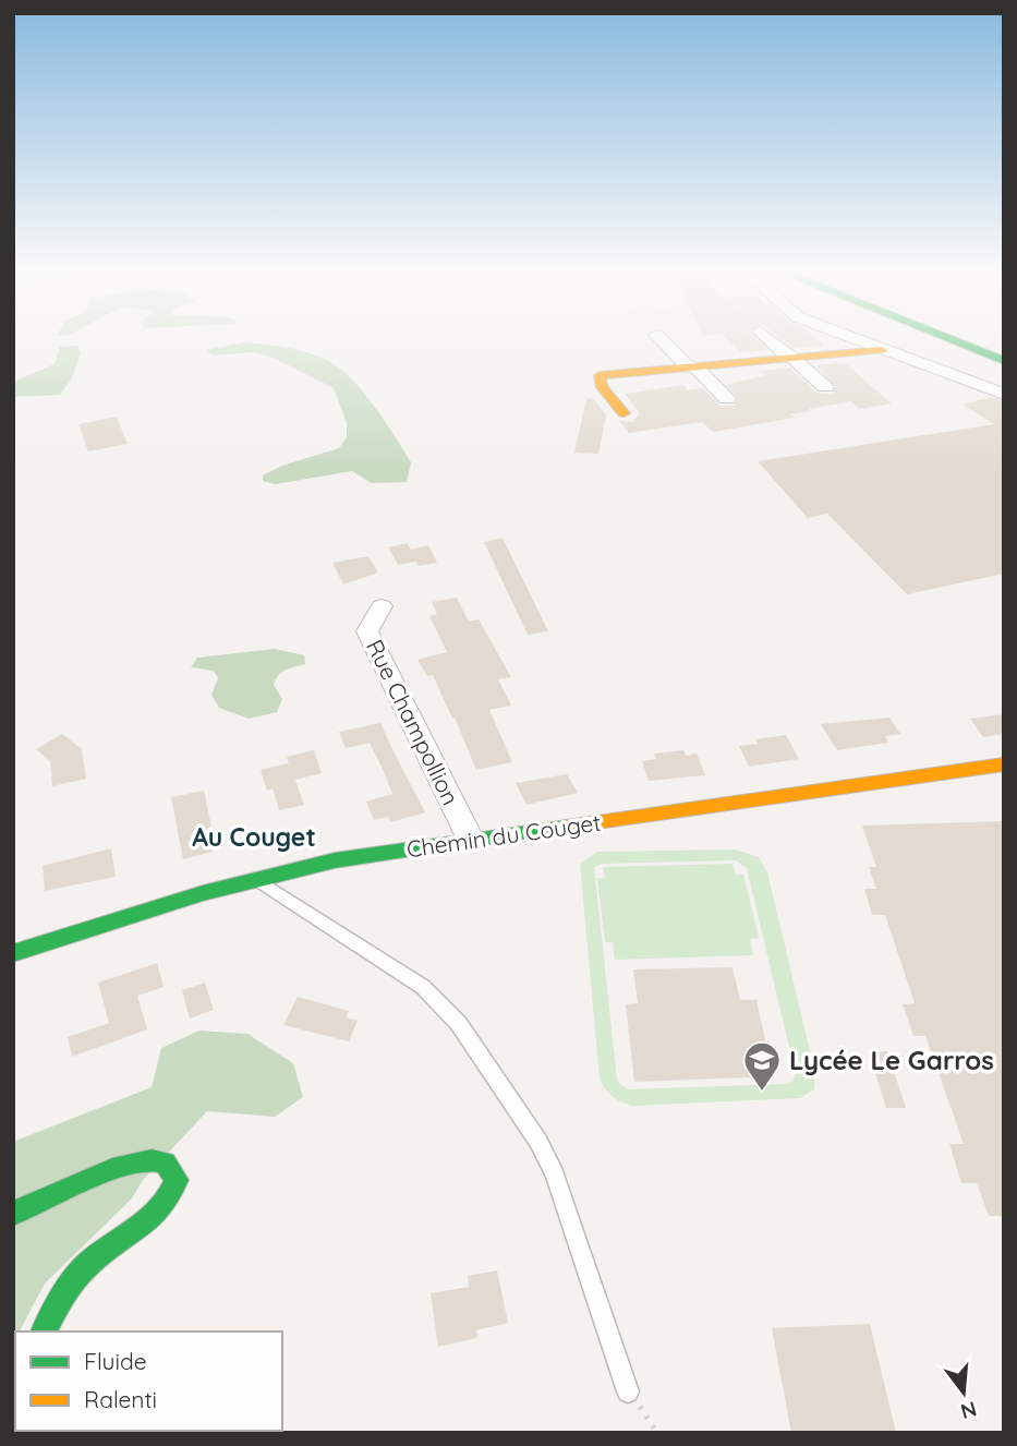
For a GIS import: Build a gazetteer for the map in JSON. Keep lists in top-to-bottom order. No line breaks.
{"streets":{"street":["Rue Champollion","Chemin du Couget"]},"crossings":[["Rue Champollion","Chemin du Couget"]],"districts":["Au Couget"],"places":{"school or university":["Lycée Le Garros"]},"legend":["Fluide","Ralenti"],"north":"bottom"}
